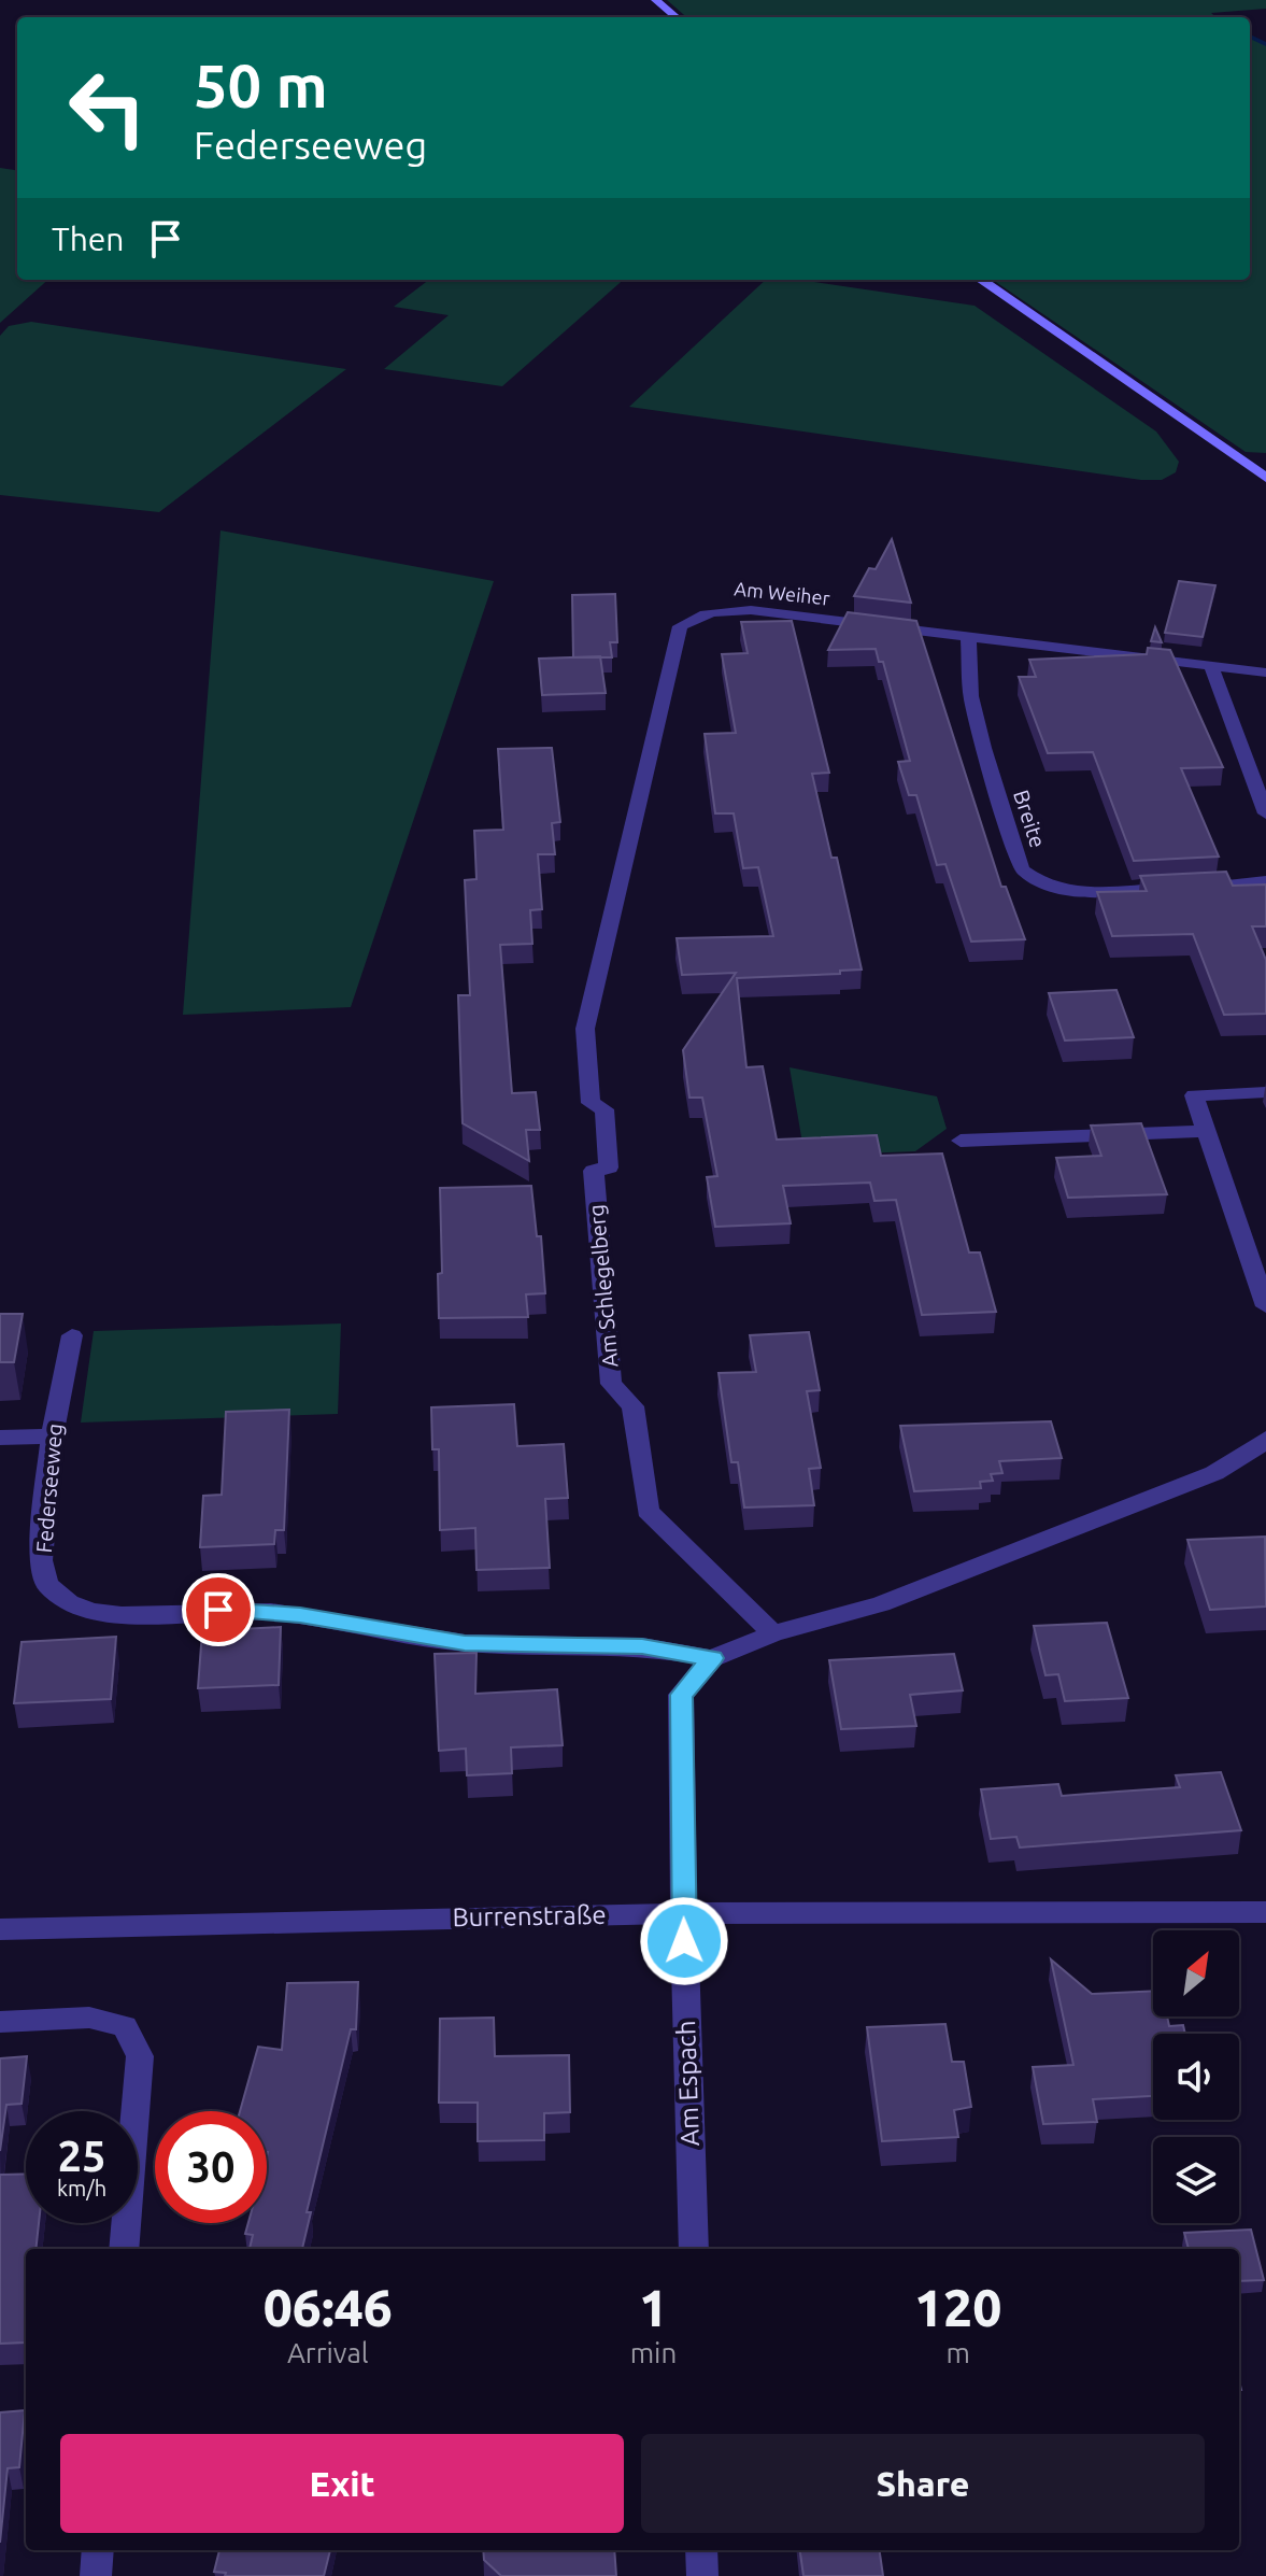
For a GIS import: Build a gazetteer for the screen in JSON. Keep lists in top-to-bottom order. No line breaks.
{"streets":{"street":["Am Weiher","Breite","Am Schlegelberg","Federseeweg","Burrenstraße","Am Espach"]},"crossings":[["Am Weiher","Breite"],["Am Weiher","Am Schlegelberg"],["Burrenstraße","Am Espach"]],"north":"top right","page":{"turn":["50 m","Federseeweg"],"then":"Then","speed":"25 km/h","limit":"30","eta":["06:46","Arrival","1","min","120","m"],"buttons":["Exit","Share"]}}
